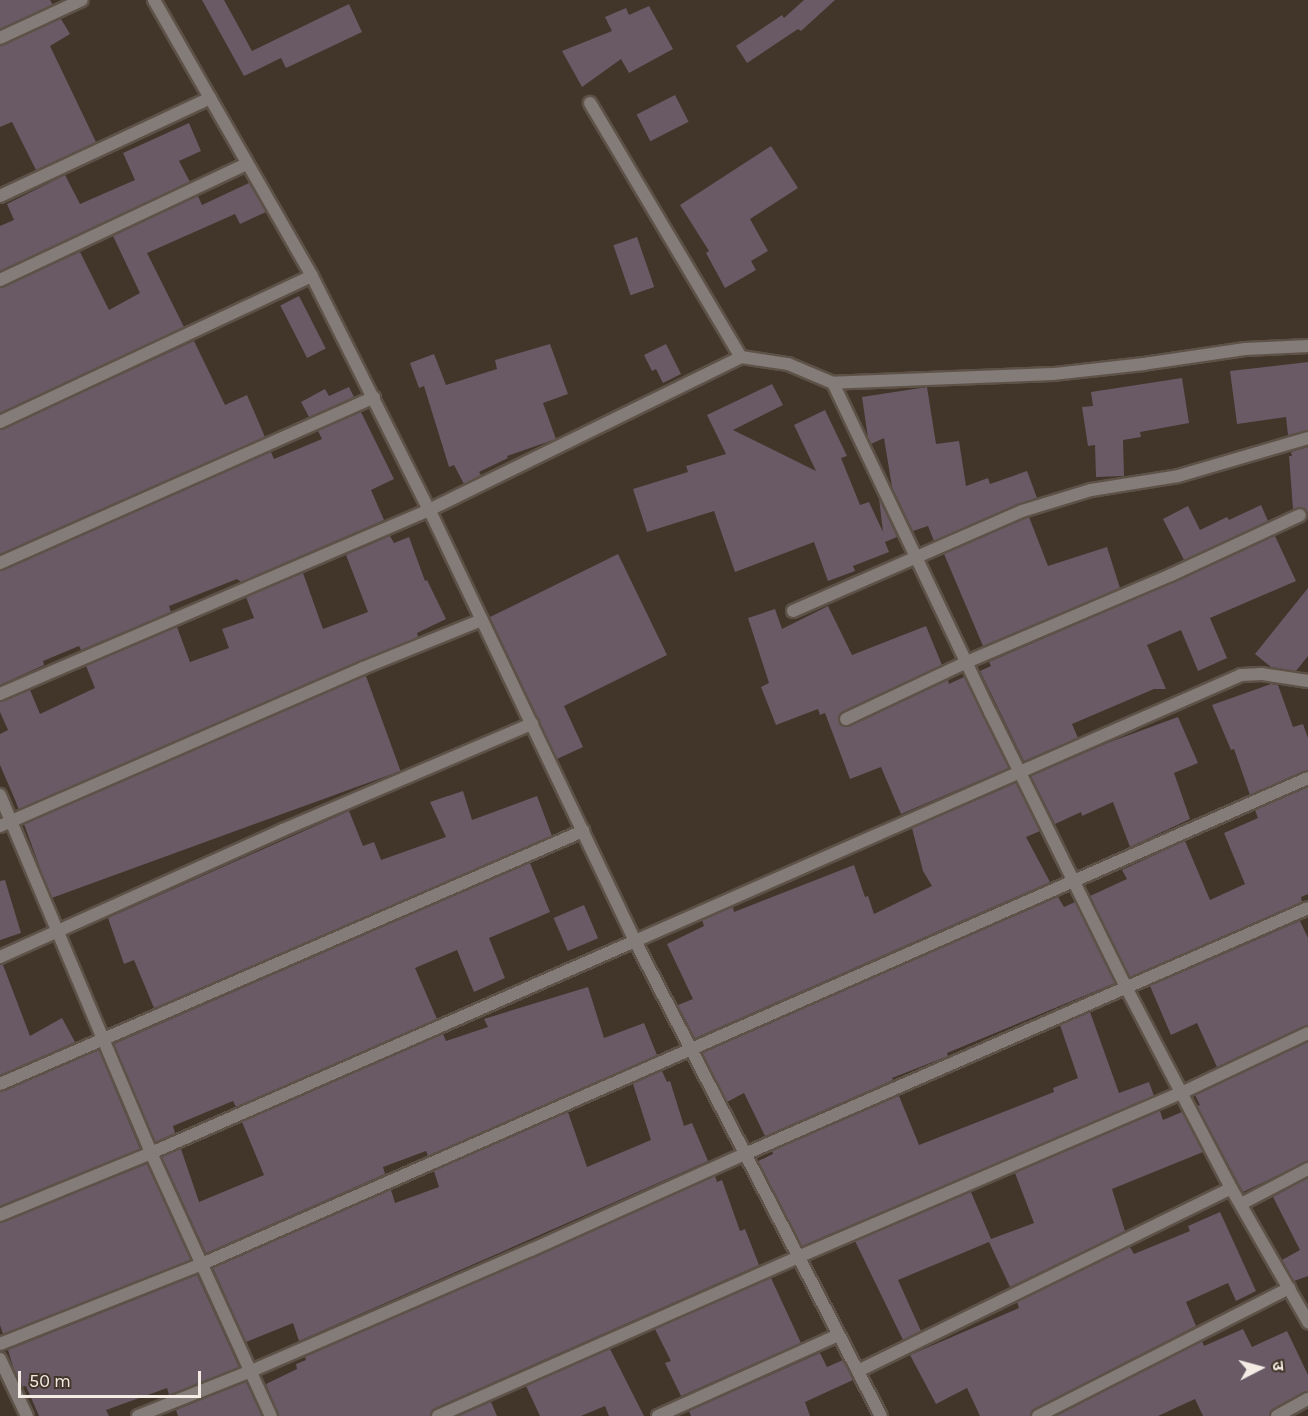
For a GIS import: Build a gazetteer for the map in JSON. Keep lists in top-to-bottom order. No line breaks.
{"scale_bar":"50 m","north":"right"}
